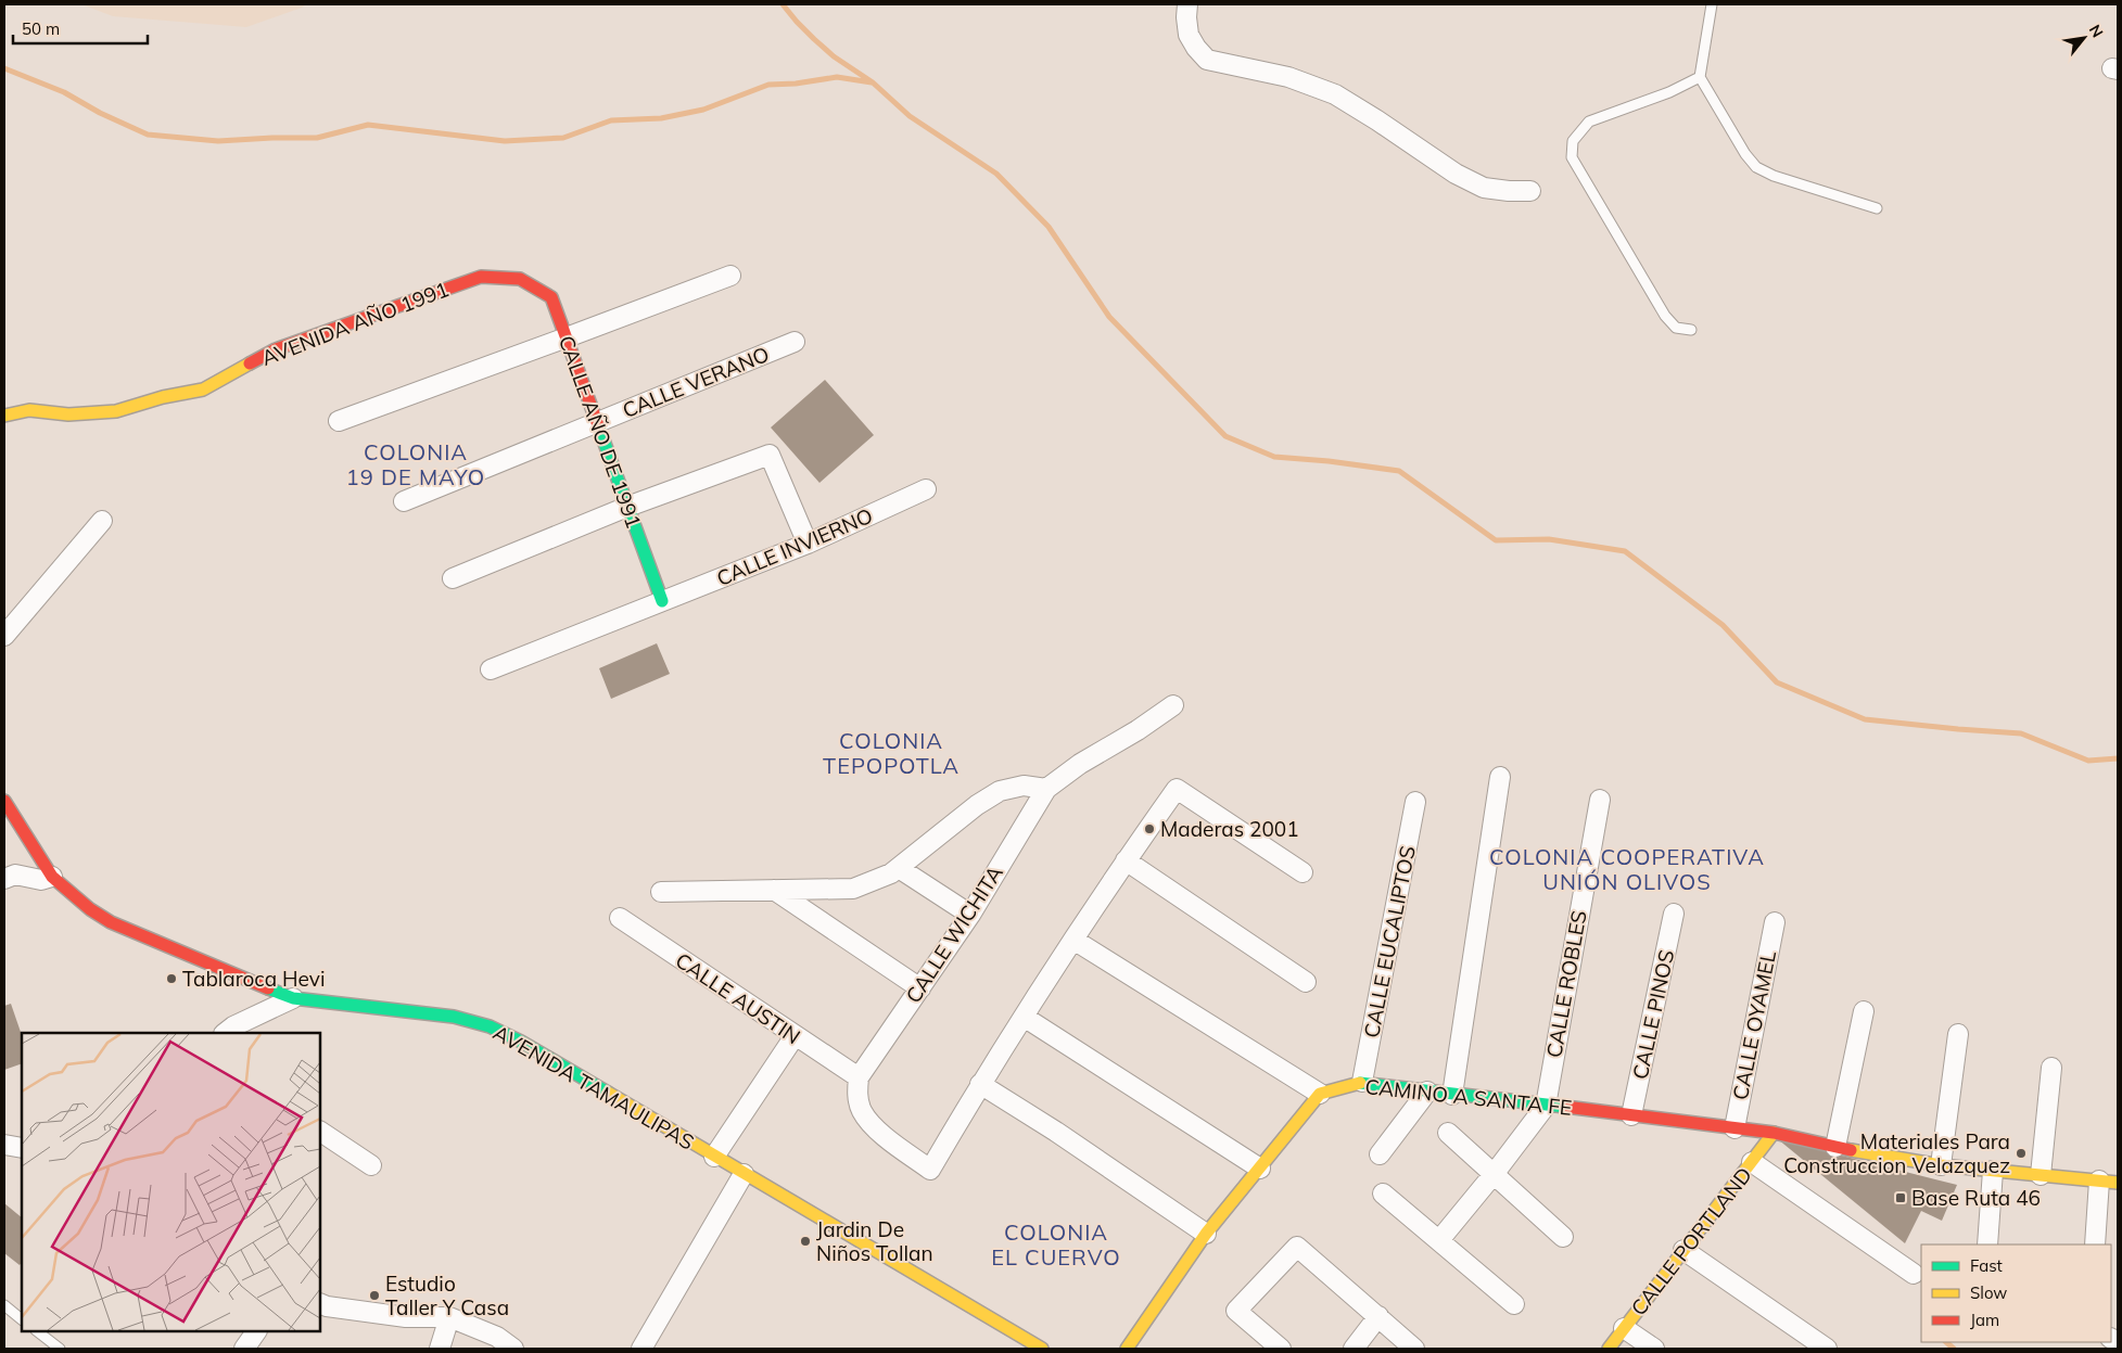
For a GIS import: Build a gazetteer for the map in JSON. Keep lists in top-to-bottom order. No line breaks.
{"streets":{"street":["AVENIDA AÑO 1991","CALLE VERANO","CALLE AÑO DE 1991","CALLE INVIERNO","CALLE WICHITA","CALLE EUCALIPTOS","CALLE ROBLES","CALLE AUSTIN","CALLE PINOS","CALLE OYAMEL","AVENIDA TAMAULIPAS","CAMINO A SANTA FE","CALLE PORTLAND"]},"crossings":[["AVENIDA AÑO 1991","CALLE AÑO DE 1991"],["CALLE VERANO","CALLE AÑO DE 1991"],["CALLE AÑO DE 1991","CALLE INVIERNO"],["CALLE WICHITA","CALLE AUSTIN"],["CALLE EUCALIPTOS","CAMINO A SANTA FE"],["CALLE ROBLES","CAMINO A SANTA FE"],["CALLE PINOS","CAMINO A SANTA FE"],["CALLE OYAMEL","CAMINO A SANTA FE"],["CAMINO A SANTA FE","CALLE PORTLAND"]],"districts":["COLONIA 19 DE MAYO","COLONIA TEPOPOTLA","COLONIA COOPERATIVA UNIÓN OLIVOS","COLONIA EL CUERVO"],"places":{"other":["Maderas 2001","Tablaroca Hevi","Materiales Para Construccion Velazquez","Jardin De Niños Tollan","Estudio Taller Y Casa"],"transit":["Base Ruta 46"]},"legend":["Fast","Slow","Jam"],"scale_bar":"50 m","north":"top right"}
